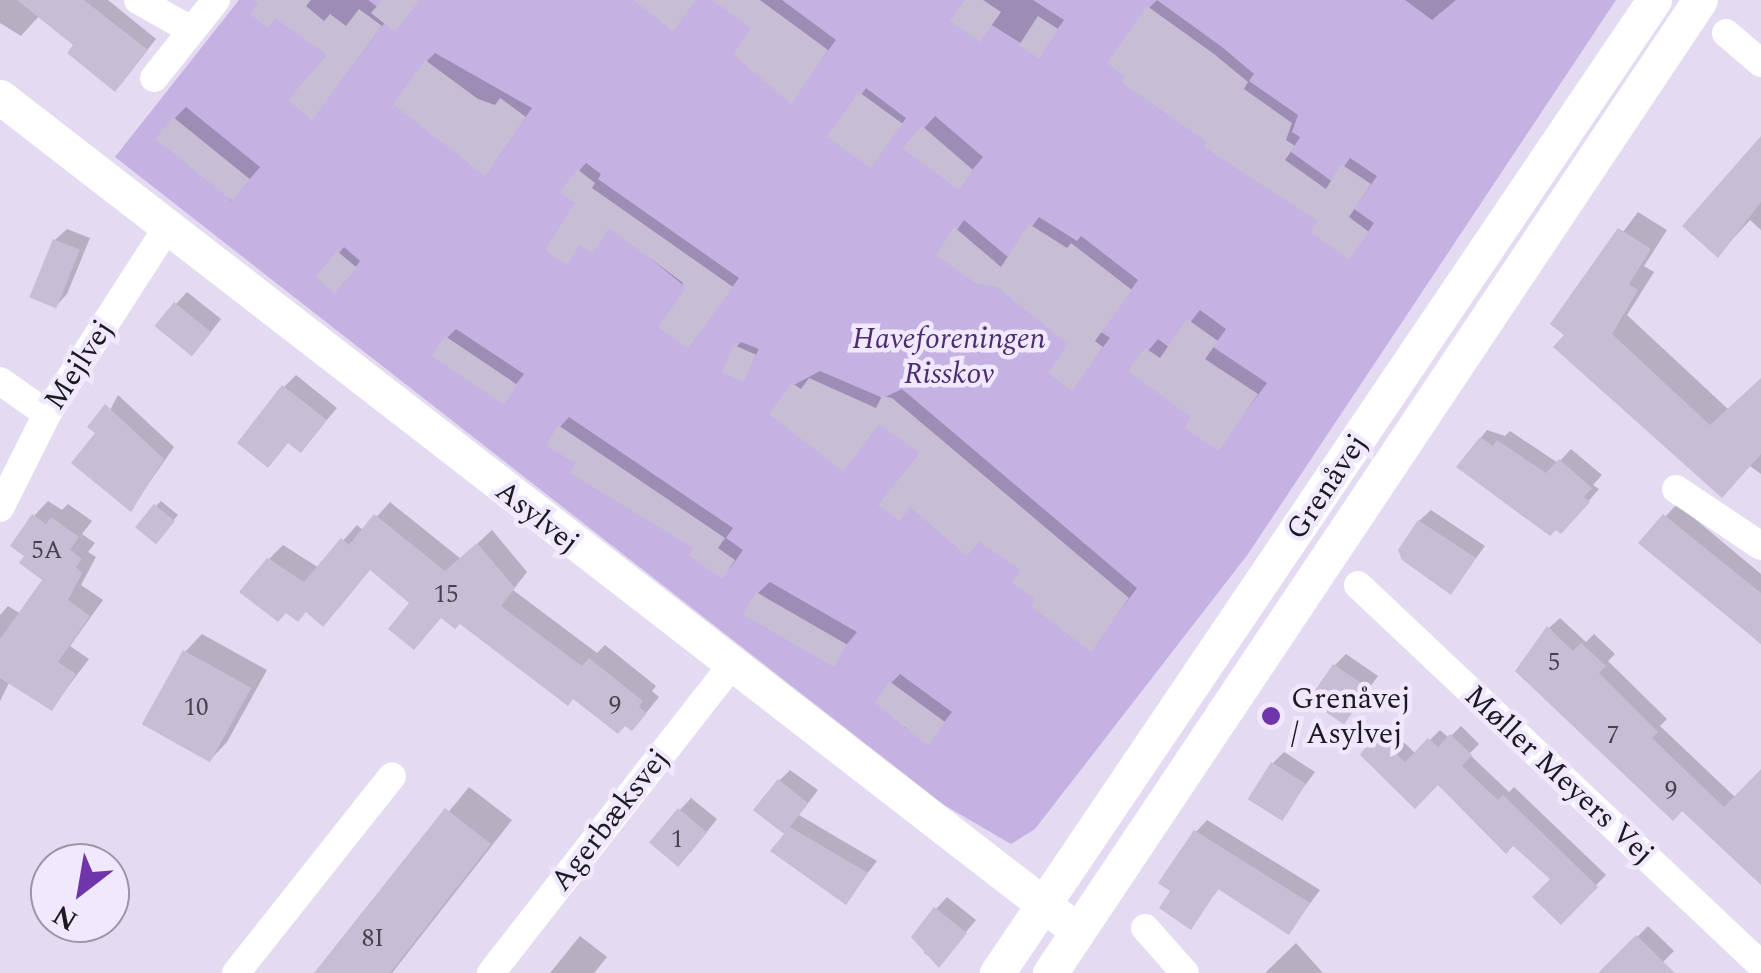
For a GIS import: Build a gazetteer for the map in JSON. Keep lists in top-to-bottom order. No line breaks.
{"streets":{"street":["Mejlvej","Grenåvej","Asylvej","Møller Meyers Vej","Agerbæksvej"]},"crossings":[["Mejlvej","Asylvej"],["Grenåvej","Asylvej"],["Asylvej","Agerbæksvej"]],"parks":["Haveforeningen Risskov"],"places":["Grenåvej / Asylvej"],"house_numbers":["5A","15","5","9","10","7","9","1","8I"],"north":"bottom left"}
